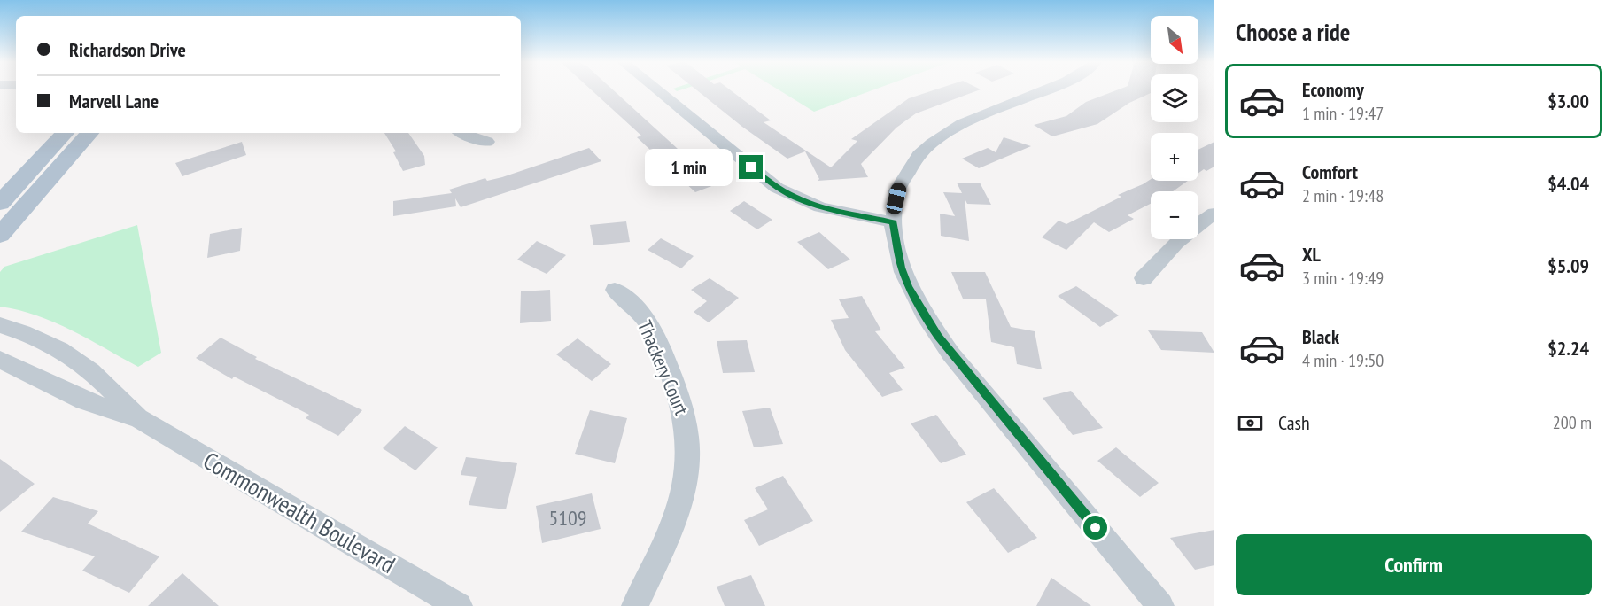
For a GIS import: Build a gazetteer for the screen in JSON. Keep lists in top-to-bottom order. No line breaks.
{"streets":{"street":["Thackery Court","Commonwealth Boulevard"]},"house_numbers":["5109"],"north":"bottom right","page":{"heading":"Choose a ride","map_buttons":["+","−"],"banner":["Richardson Drive","Marvell Lane"],"list":[{"name":"Economy","note":"1 min · 19:47","value":"$3.00"},{"name":"Comfort","note":"2 min · 19:48","value":"$4.04"},{"name":"XL","note":"3 min · 19:49","value":"$5.09"},{"name":"Black","note":"4 min · 19:50","value":"$2.24"}],"bubble":"1 min","pay":["Cash","200 m"],"buttons":"Confirm"}}
